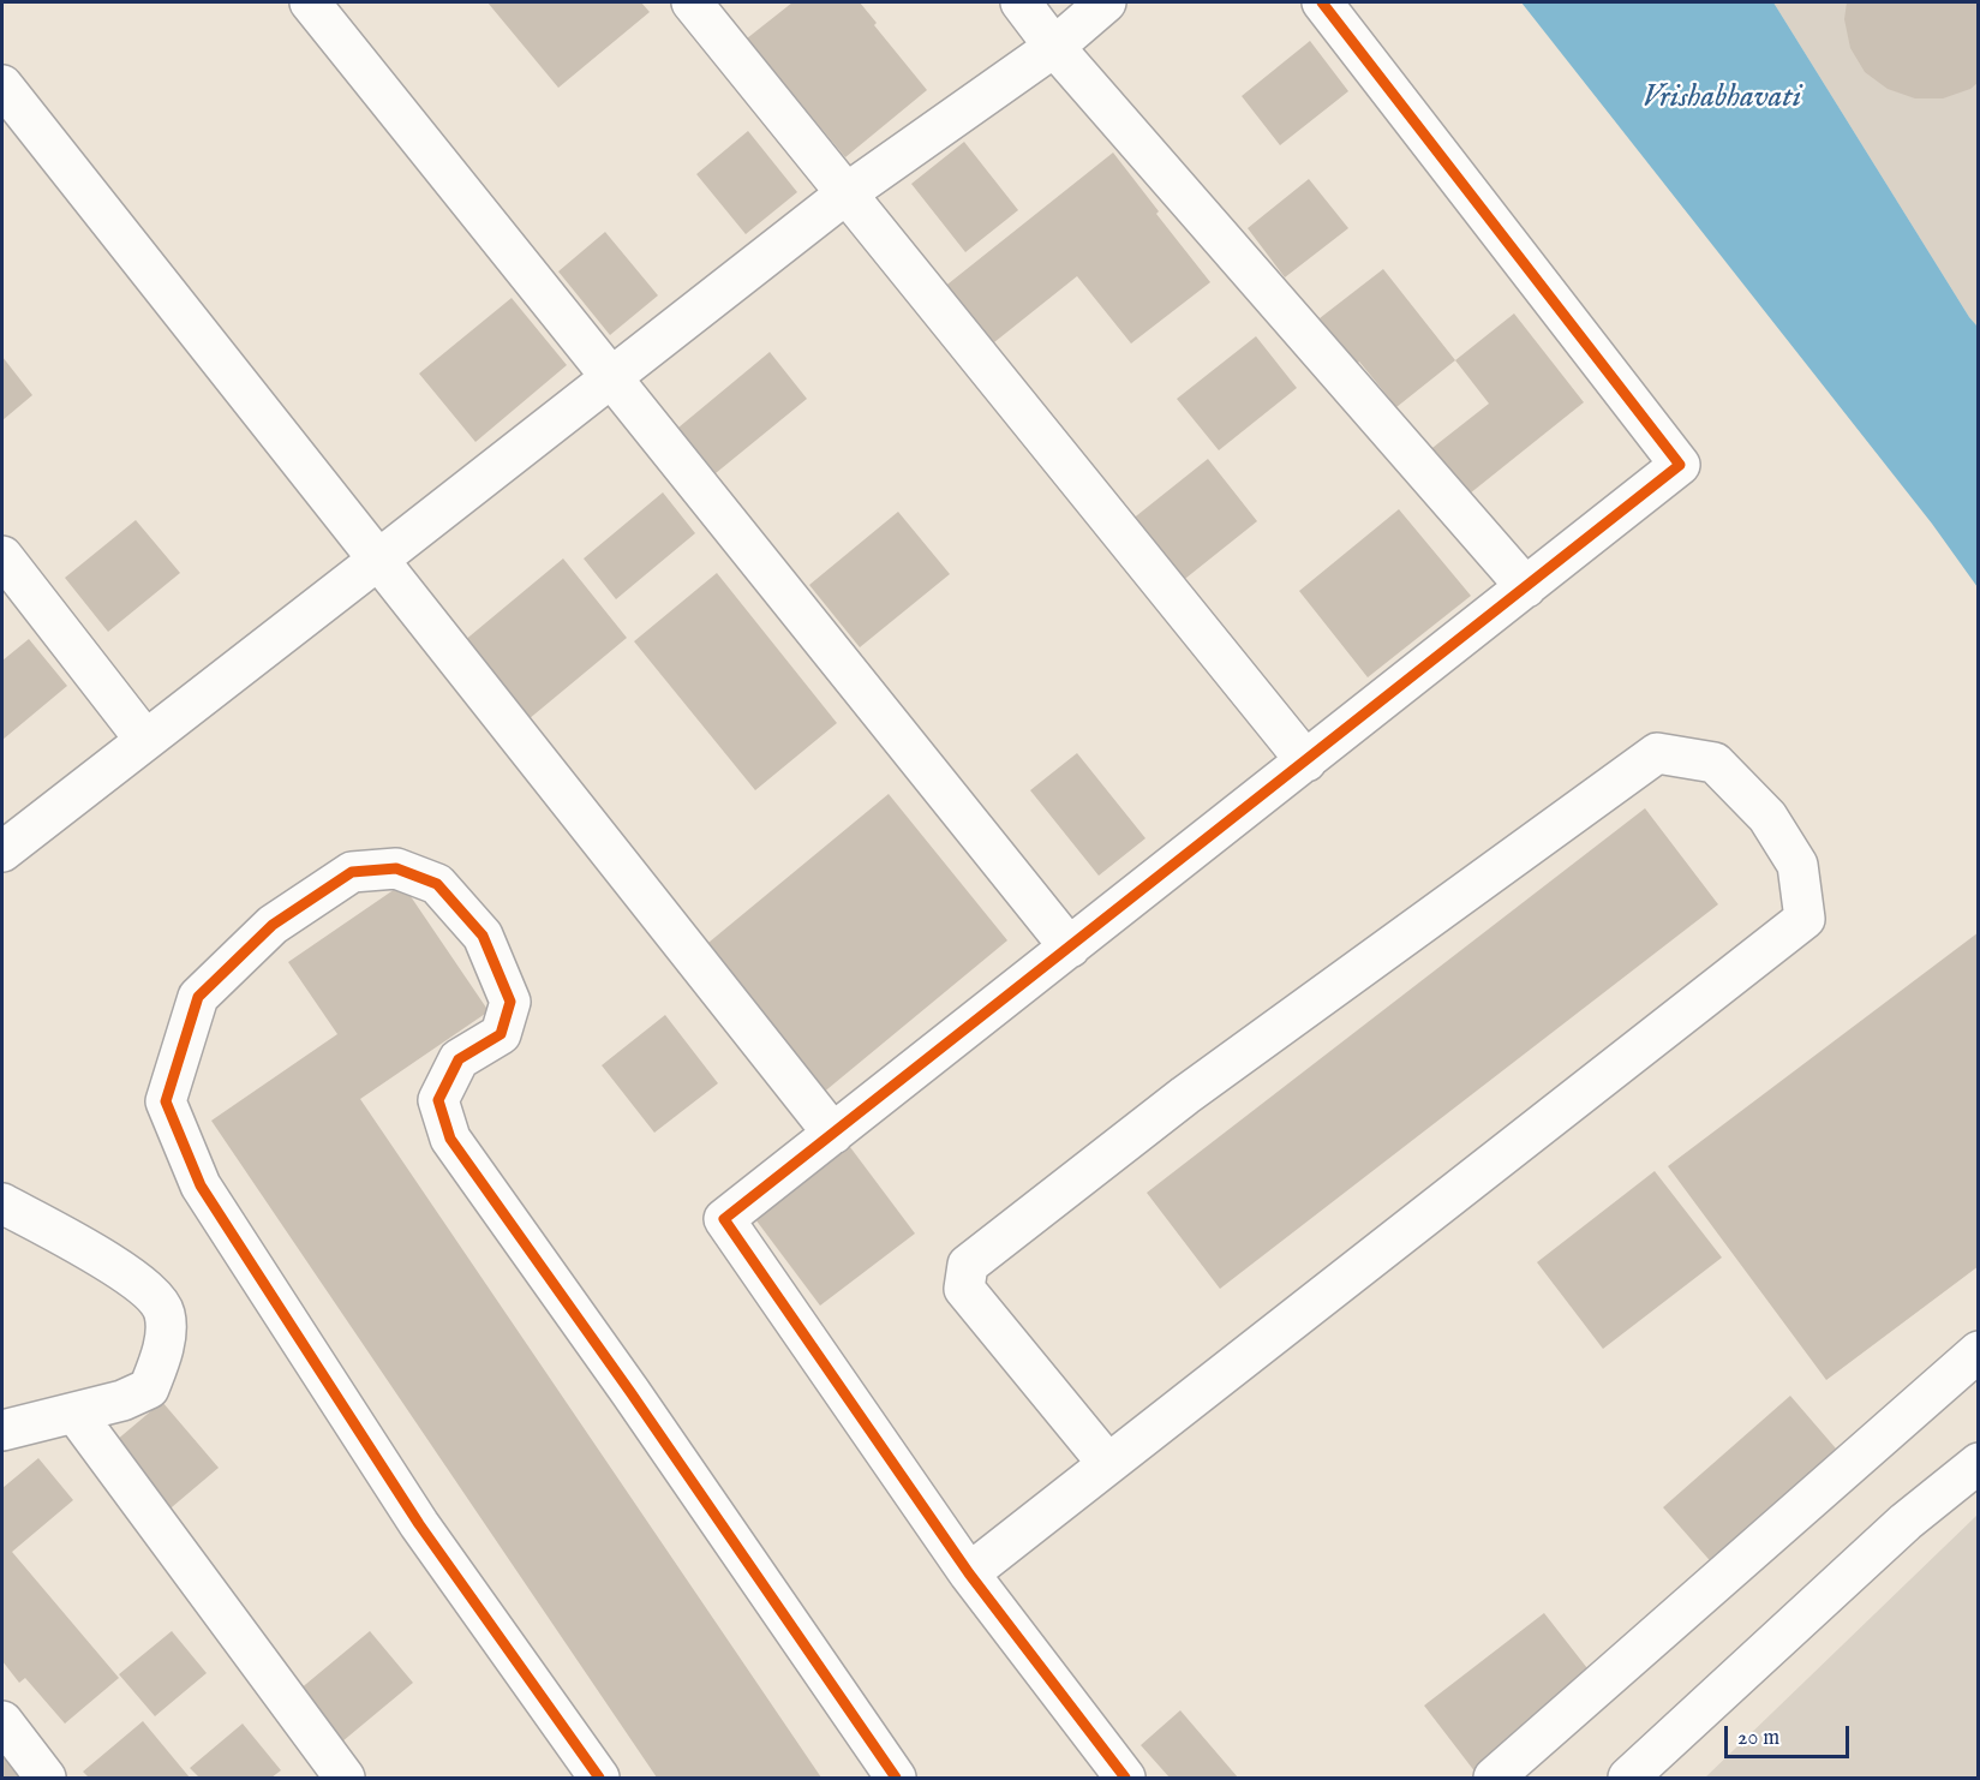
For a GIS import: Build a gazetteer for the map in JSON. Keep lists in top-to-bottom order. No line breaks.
{"water":["Vrishabhavati"],"scale_bar":"20 m"}
